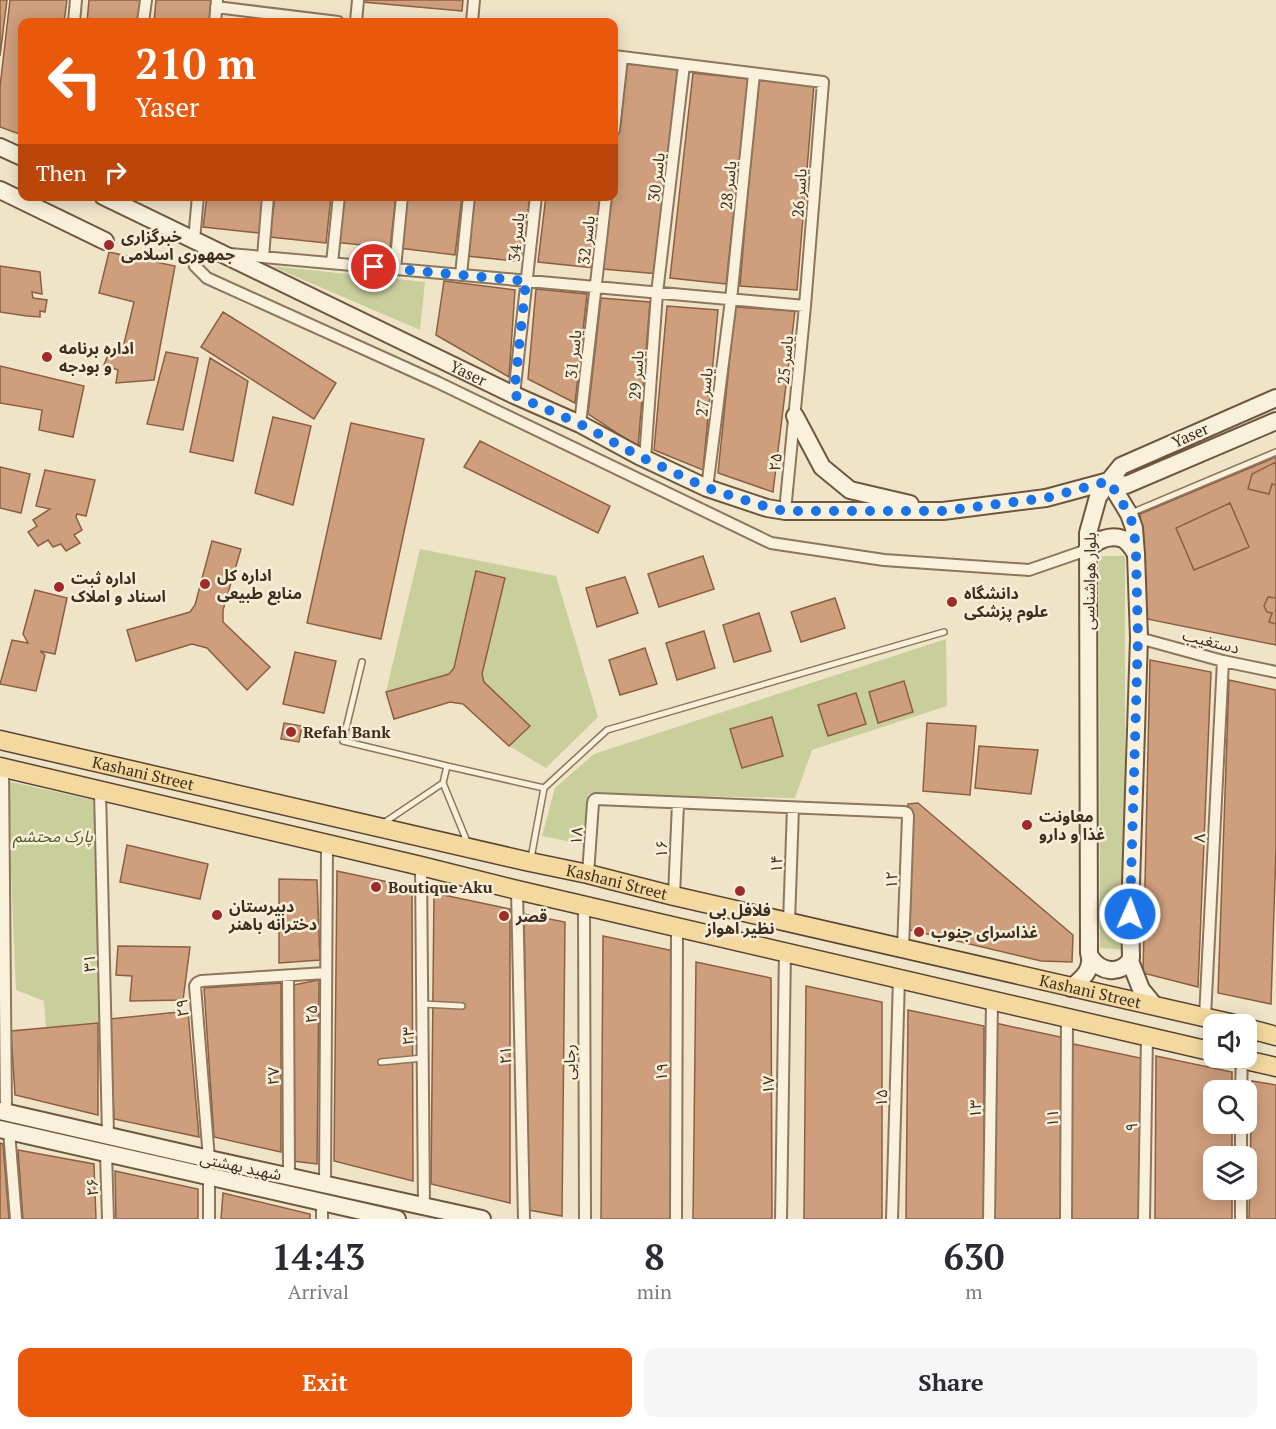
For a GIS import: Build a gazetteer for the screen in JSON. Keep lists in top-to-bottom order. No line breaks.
{"streets":{"main road":["Yaser","بلوار هواشناسی","Kashani Street","شهید بهشتی"],"street":["یاسر 30","یاسر 28","یاسر 26","یاسر 34","یاسر 32","یاسر 31","یاسر 25","یاسر 29","یاسر 27","۲۵","دستغیب","۱۸","۸","۱۶","۱۴","۱۲","۳۱","۲۹","۲۳","۲۱","رجایی","۱۹","۲۷","۱۷","۱۵","۱۳","۱۱","۹","۲۶"]},"crossings":[["یاسر 30","Yaser"],["یاسر 30","یاسر 29"],["یاسر 28","یاسر 26"],["یاسر 28","Yaser"],["یاسر 28","یاسر 27"],["یاسر 26","یاسر 25"],["یاسر 26","Yaser"],["یاسر 34","Yaser"],["یاسر 32","یاسر 31"],["یاسر 32","Yaser"],["یاسر 31","Yaser"],["یاسر 25","Yaser"],["یاسر 25","۲۵"],["Yaser","یاسر 29"],["Yaser","یاسر 27"],["Yaser","۲۵"],["Yaser","بلوار هواشناسی"],["۲۵","Kashani Street"],["۲۵","۲۹"],["۲۵","شهید بهشتی"],["دستغیب","۸"],["Kashani Street","۱۸"],["Kashani Street","۱۶"],["Kashani Street","۱۴"],["Kashani Street","۱۲"],["Kashani Street","۳۱"],["Kashani Street","۲۳"],["Kashani Street","۲۱"],["Kashani Street","رجایی"],["Kashani Street","۱۹"],["Kashani Street","۱۷"],["Kashani Street","۱۵"],["Kashani Street","۱۳"],["Kashani Street","۱۱"],["Kashani Street","۹"],["۱۸","۱۶"],["۱۴","۱۲"],["۳۱","شهید بهشتی"],["۲۹","۲۷"],["۲۹","شهید بهشتی"],["۲۳","شهید بهشتی"],["۲۷","شهید بهشتی"],["شهید بهشتی","۲۶"]],"parks":["پارک محتشم"],"places":["خبرگزاری جمهوری اسلامی","اداره برنامه و بودجه","اداره کل منابع طبیعی","اداره ثبت اسناد و املاک","دانشگاه علوم پزشکی","Refah Bank","معاونت غذا و دارو","Boutique Aku","فلافل بی نظیر اهواز","دبیرستان دخترانه باهنر","قصر","غذاسرای جنوب"],"page":{"turn":["210 m","Yaser"],"then":"Then","eta":["14:43","Arrival","8","min","630","m"],"buttons":["Exit","Share"]}}
